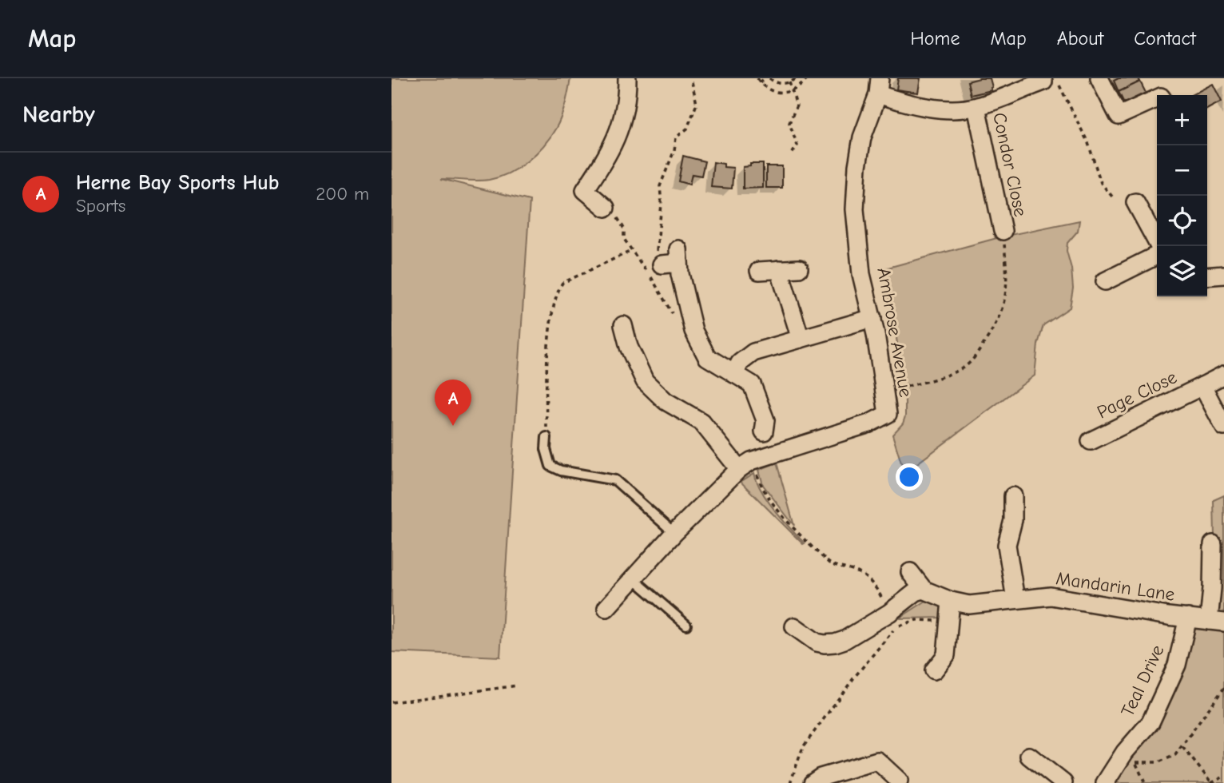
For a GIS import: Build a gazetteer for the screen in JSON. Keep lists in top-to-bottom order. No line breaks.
{"streets":{"street":["Condor Close","Ambrose Avenue","Page Close","Mandarin Lane","Teal Drive"]},"crossings":[["Condor Close","Ambrose Avenue"],["Mandarin Lane","Teal Drive"]],"page":{"header":"Map","nav":["Home","Map","About","Contact"],"heading":"Nearby","map_buttons":["+","−"],"list":[{"mark":"A","name":"Herne Bay Sports Hub","note":"Sports","value":"200 m"}],"pins":"A"}}
